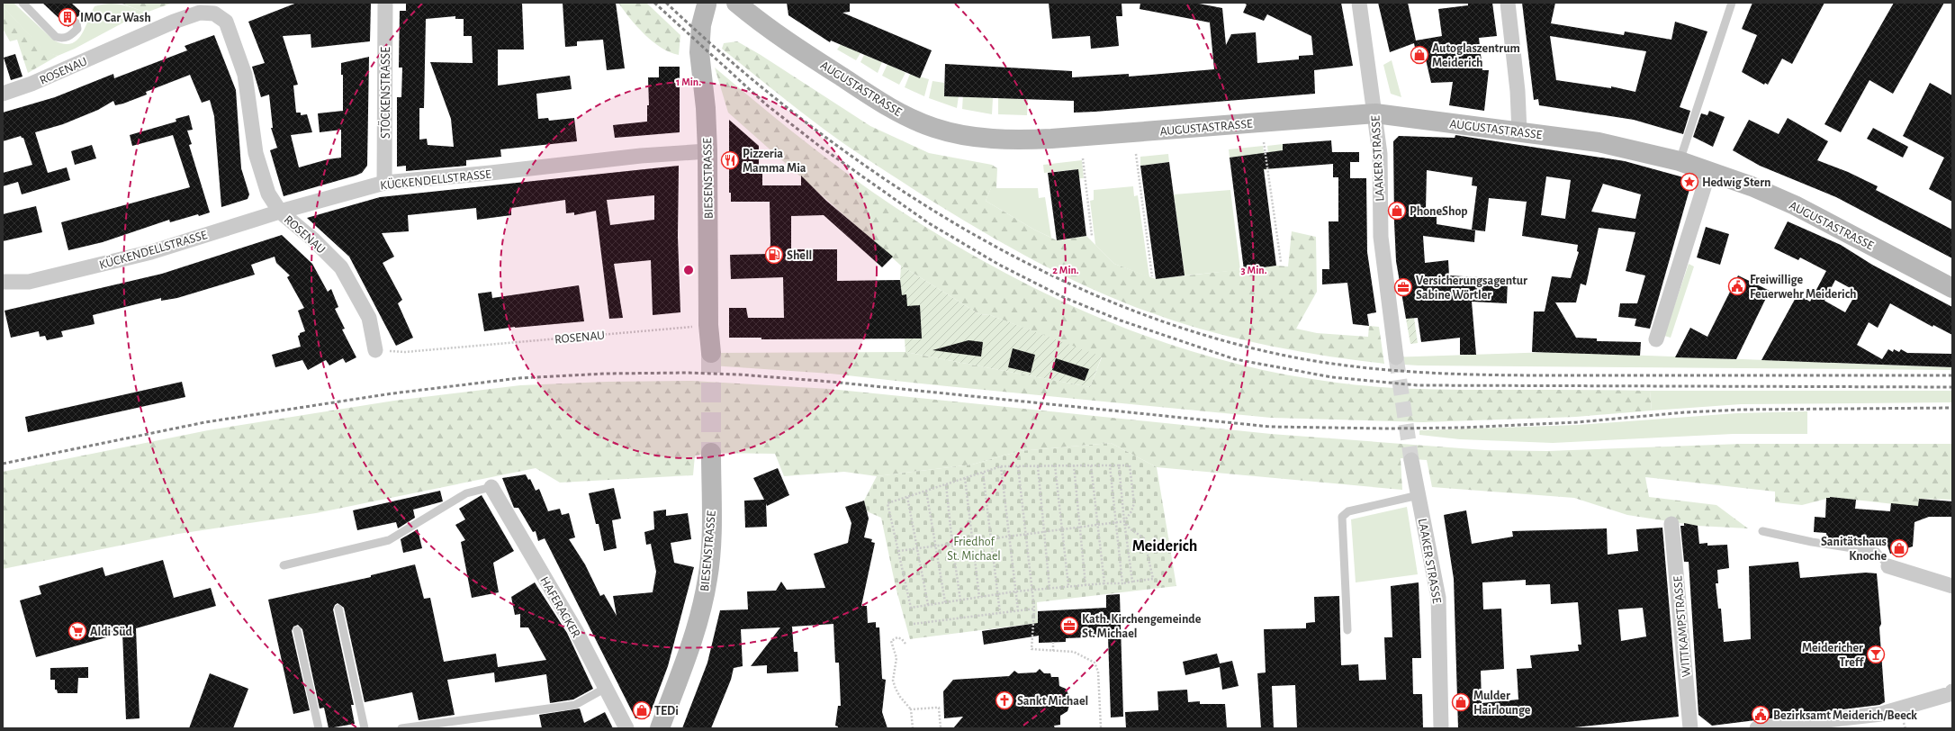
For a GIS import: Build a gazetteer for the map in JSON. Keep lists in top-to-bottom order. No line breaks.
{"streets":{"main road":["AUGUSTASTRASSE","BIESENSTRASSE"],"street":["ROSENAU","STÖCKENSTRASSE","LAAKER STRASSE","KÜCKENDELLSTRASSE","HAFERACKER","WITTKAMPSTRASSE"]},"crossings":[["ROSENAU","BIESENSTRASSE"],["ROSENAU","KÜCKENDELLSTRASSE"],["AUGUSTASTRASSE","LAAKER STRASSE"],["STÖCKENSTRASSE","KÜCKENDELLSTRASSE"],["BIESENSTRASSE","KÜCKENDELLSTRASSE"]],"districts":["Meiderich"],"parks":["Friedhof St. Michael"],"places":{"building":["IMO Car Wash"],"shop":["Autoglaszentrum Meiderich","PhoneShop","Sanitätshaus Knoche","Mulder Hairlounge","TEDi"],"restaurant":["Pizzeria Mamma Mia"],"place":["Hedwig Stern"],"fuel station":["Shell"],"public building":["Freiwillige Feuerwehr Meiderich","Bezirksamt Meiderich/Beeck"],"office":["Versicherungsagentur Sabine Wörtler","Kath. Kirchengemeinde St. Michael"],"supermarket":["Aldi Süd"],"bar":["Meidericher Treff"],"church":["Sankt Michael"]},"rings":["1 Min.","2 Min.","3 Min."]}
